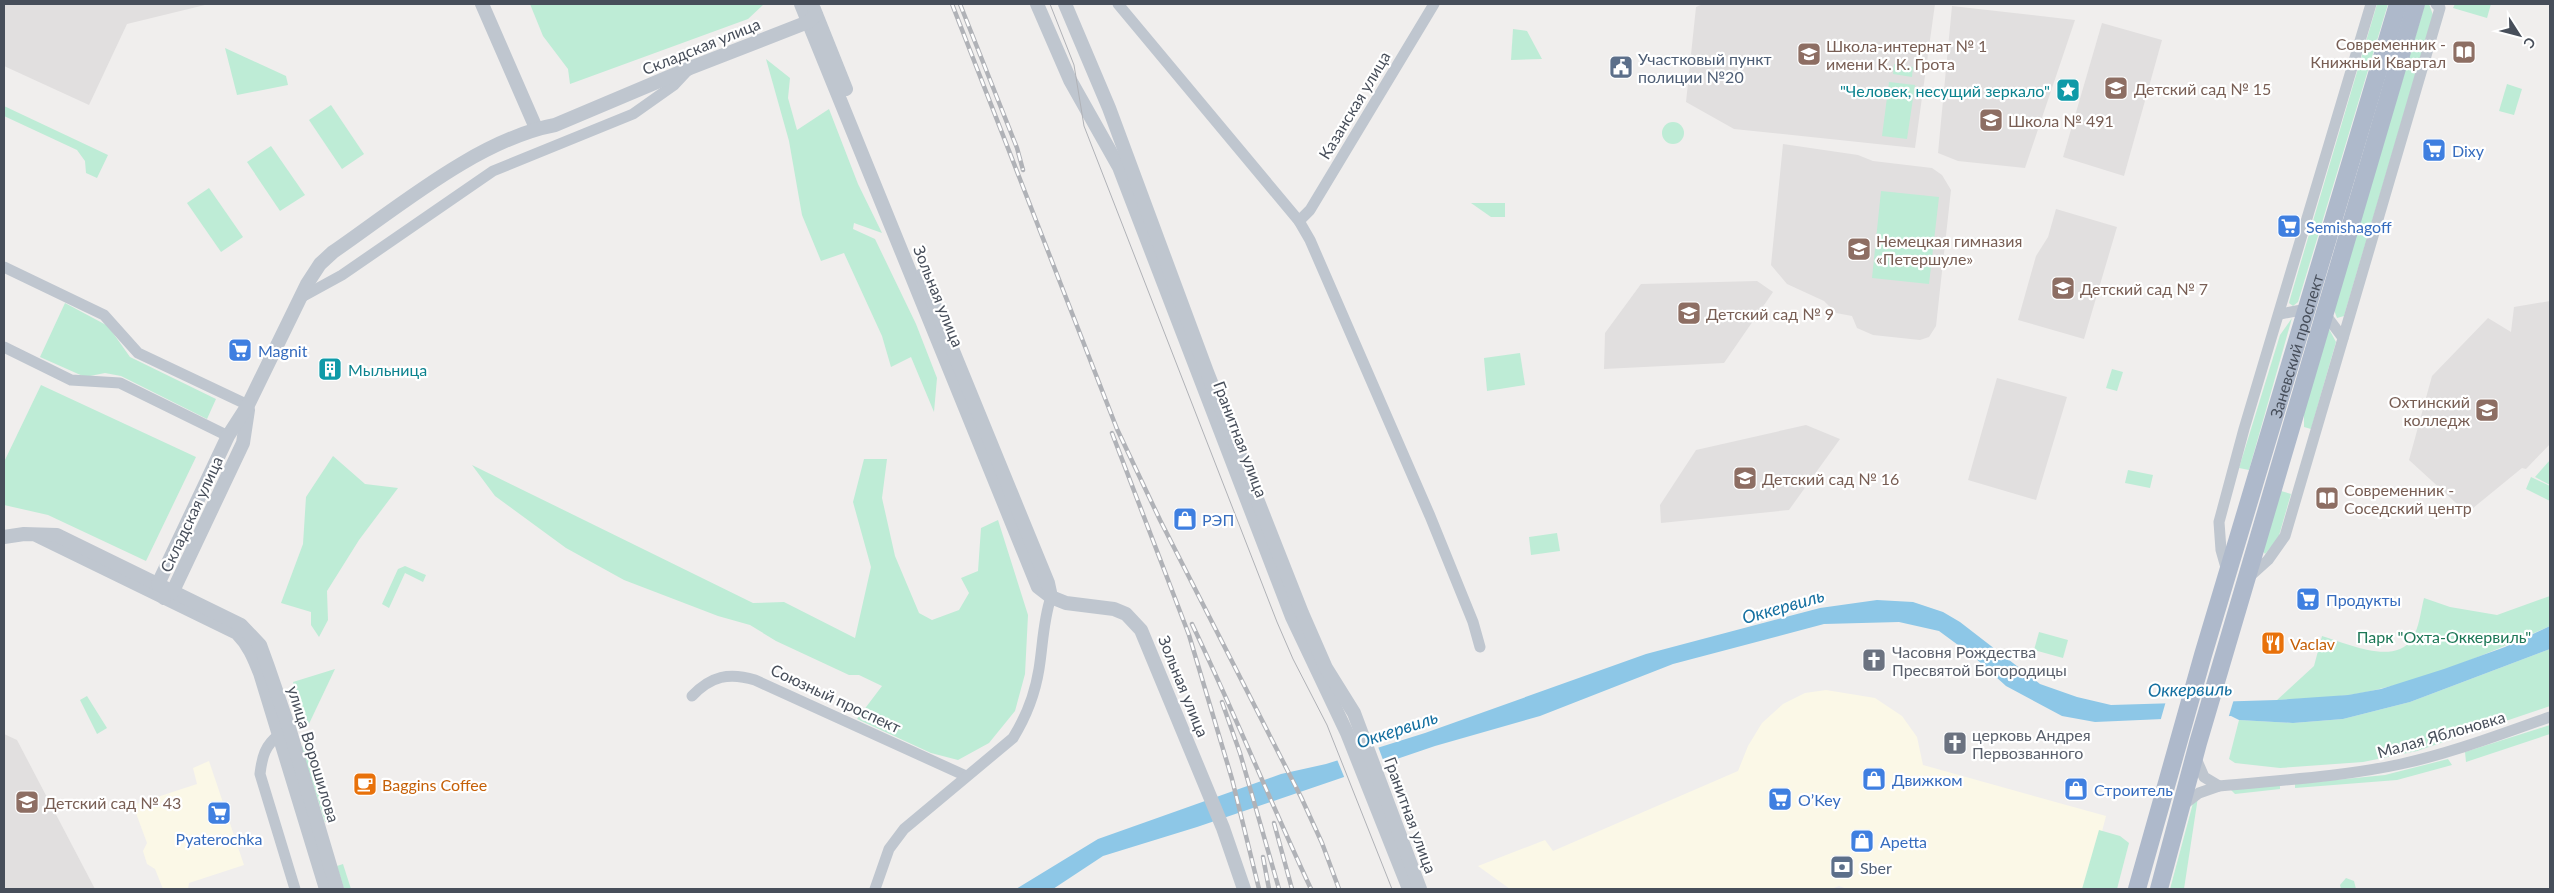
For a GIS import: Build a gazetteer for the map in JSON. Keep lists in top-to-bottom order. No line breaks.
{"streets":{"main road":["Заневский проспект"],"street":["Складская улица","Казанская улица","Зольная улица","Гранитная улица","Союзный проспект","Малая Яблоновка","улица Ворошилова"]},"crossings":[["Складская улица","Зольная улица"]],"water":["Оккервиль"],"parks":["Парк \"Охта-Оккервиль\""],"places":{"library":["Современник - Книжный Квартал","Современник - Соседский центр"],"school or university":["Школа-интернат № 1 имени К. К. Грота","Детский сад № 15","Школа № 491","Немецкая гимназия «Петершуле»","Детский сад № 7","Детский сад № 9","Охтинский колледж","Детский сад № 16","Детский сад № 43"],"public building":["Участковый пункт полиции №20"],"place":["\"Человек, несущий зеркало\""],"supermarket":["Dixy","Semishagoff","Magnit","Продукты","O’Key","Pyaterochka"],"building":["Мыльница"],"shop":["РЭП","Движком","Строитель","Apetta"],"restaurant":["Vaclav"],"church":["Часовня Рождества Пресвятой Богородицы","церковь Андрея Первозванного"],"cafe":["Baggins Coffee"],"bank":["Sber"]},"north":"bottom right"}
